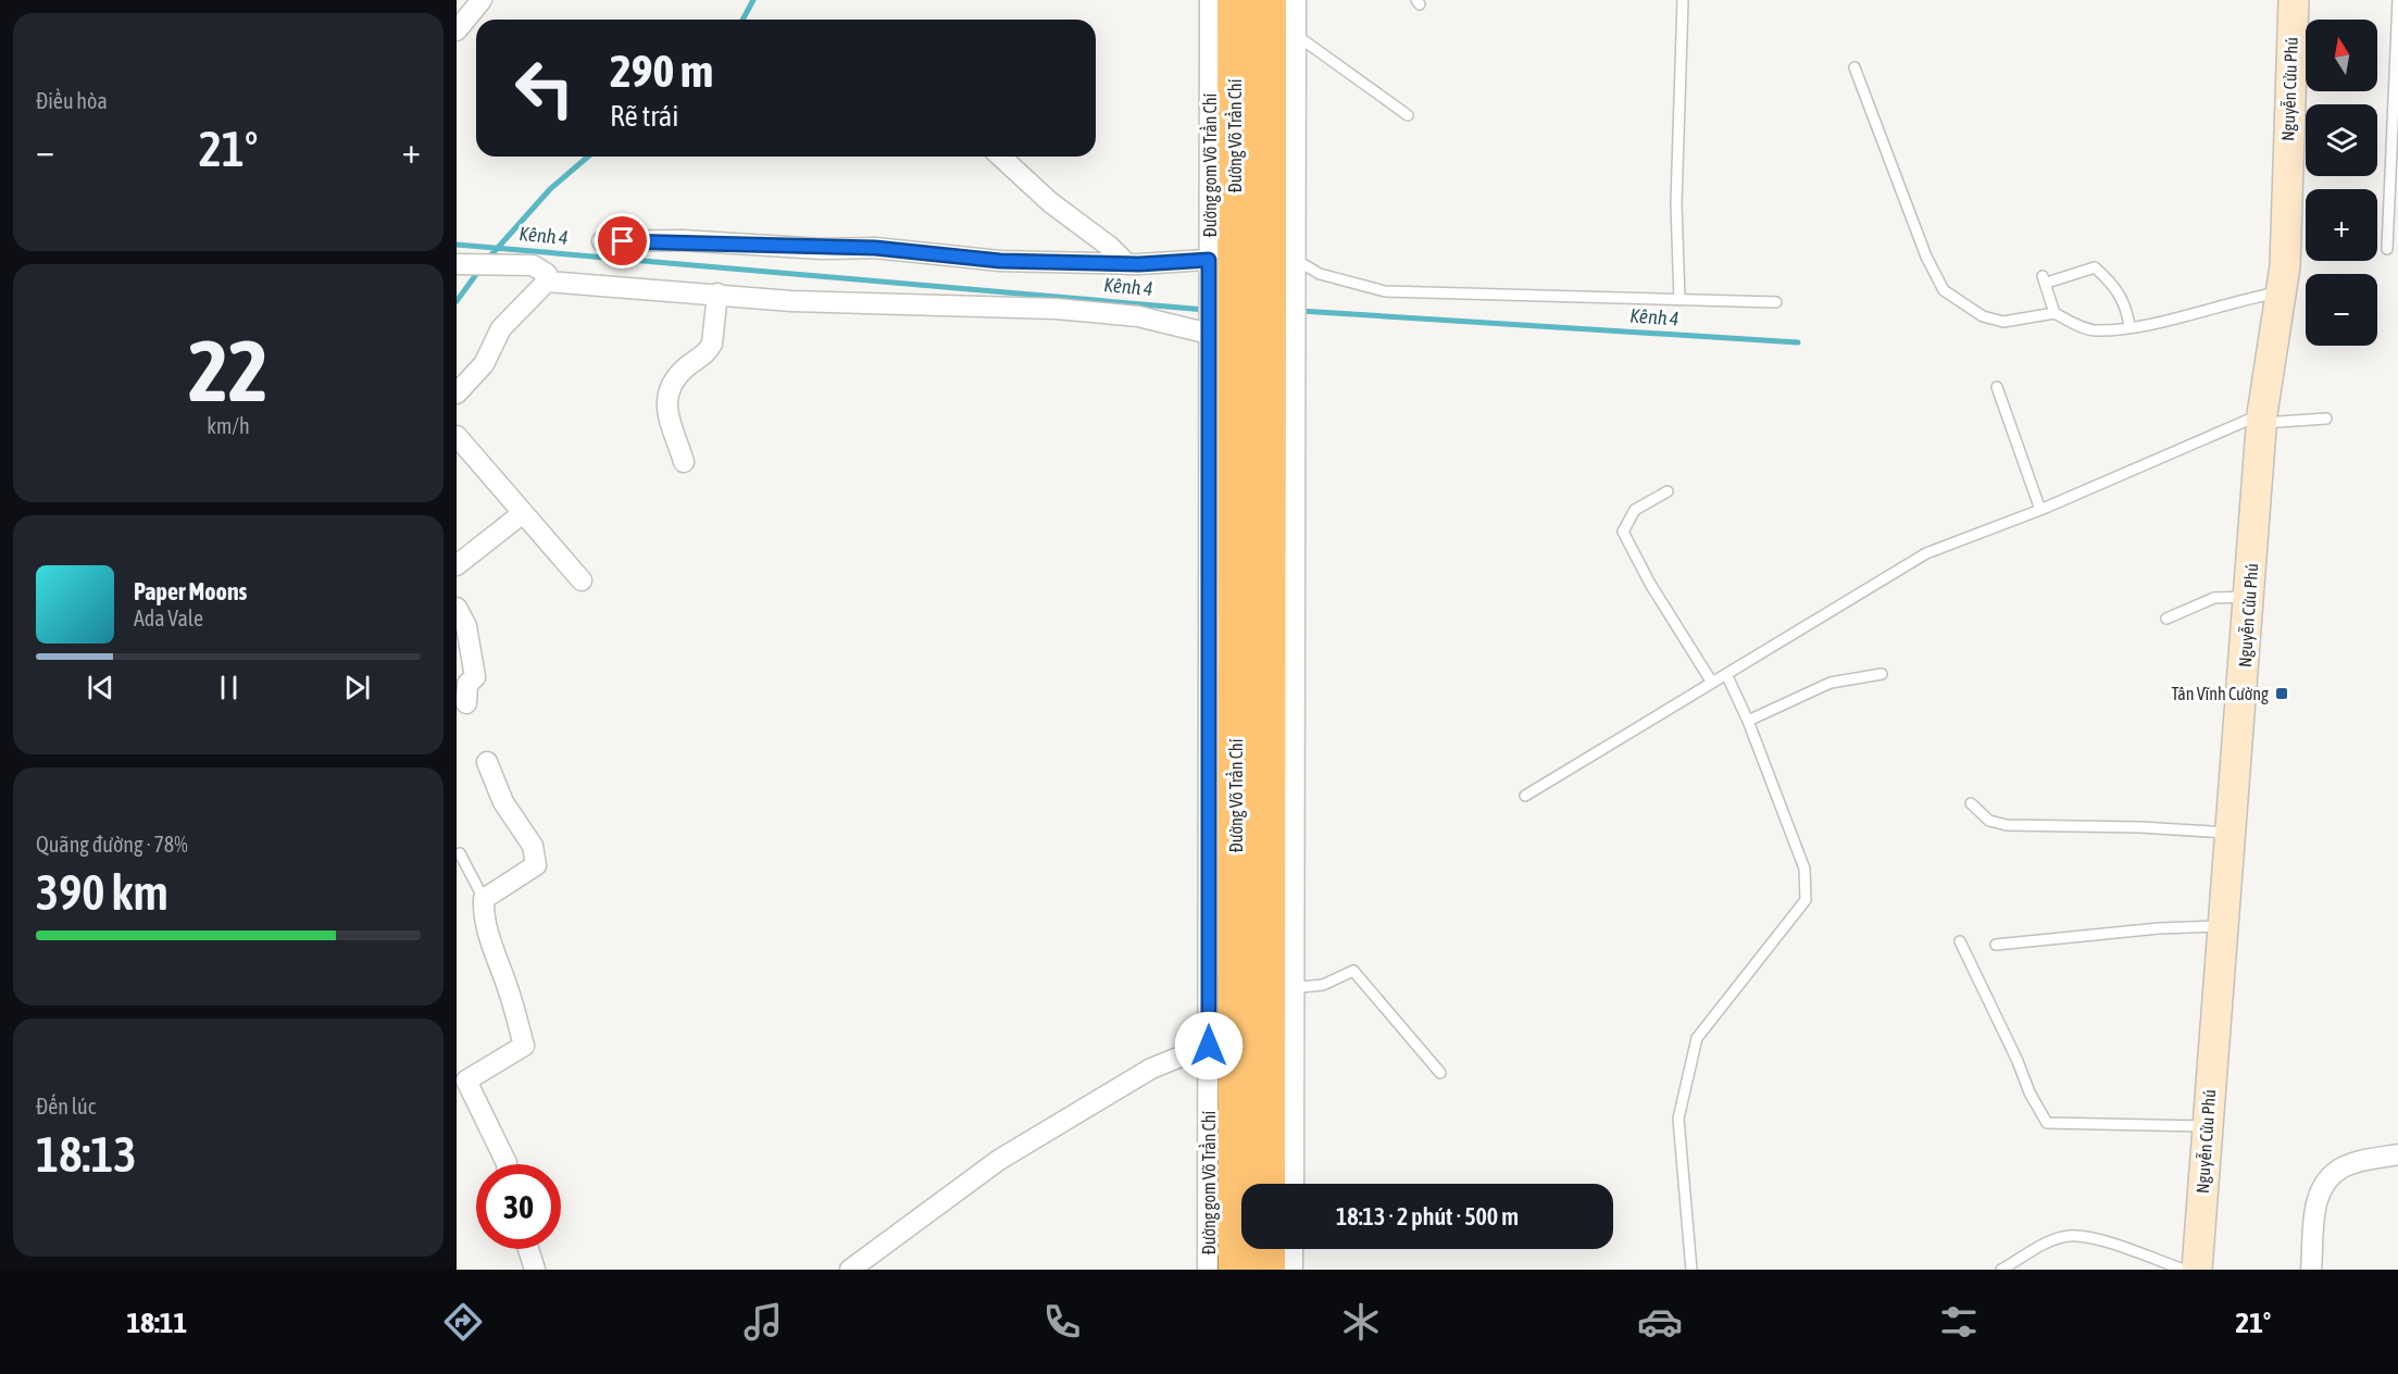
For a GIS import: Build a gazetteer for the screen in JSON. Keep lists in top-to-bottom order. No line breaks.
{"streets":{"highway":["Đường Võ Trần Chí"],"main road":["Nguyễn Cửu Phú"],"street":["Đường gom Võ Trần Chí"]},"crossings":[["Đường Võ Trần Chí","Đường gom Võ Trần Chí"]],"water":["Kênh 4"],"places":{"transit":["Tân Vĩnh Cường"]},"north":"top","page":{"tile":["Điều hòa",["22","km/h"],["Quãng đường · 78%","390 km"],["Đến lúc","18:13"]],"map_buttons":["+","−"],"turn":["290 m","Rẽ trái"],"heat":["−","21°","+"],"song":["Paper Moons","Ada Vale"],"limit":"30","trip":"18:13 · 2 phút · 500 m","tabs":["18:11","21°"]}}
